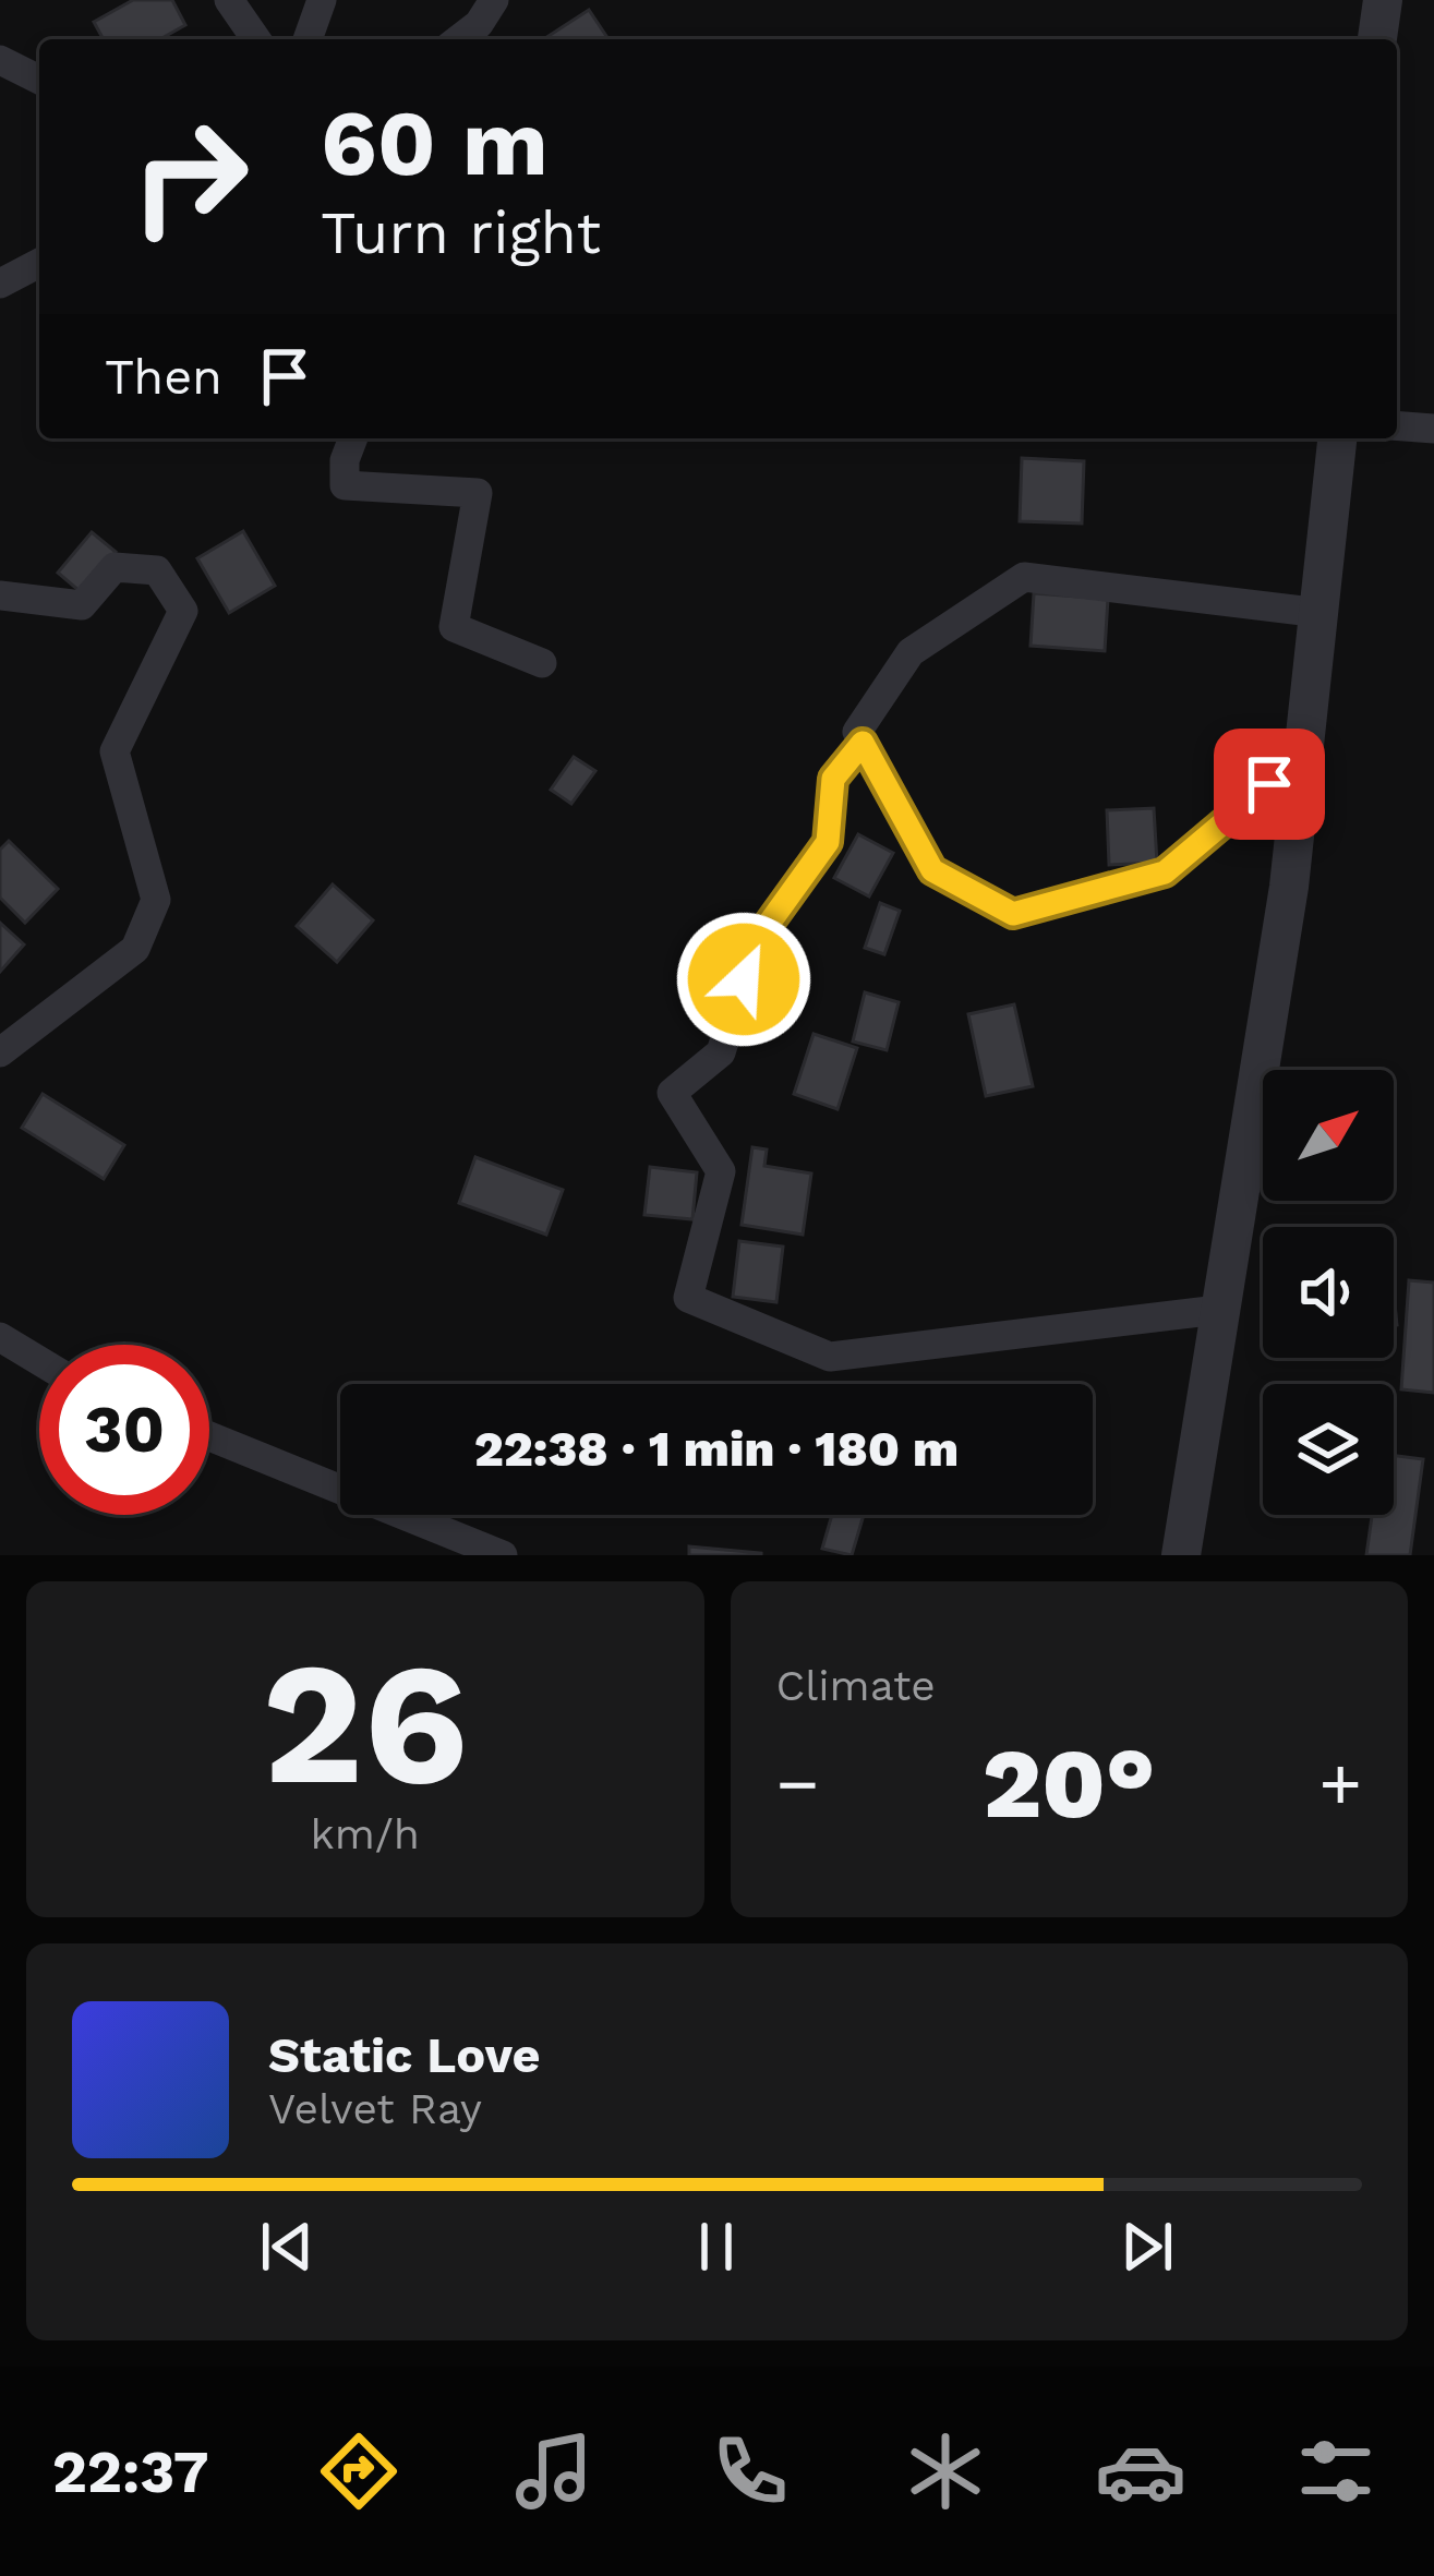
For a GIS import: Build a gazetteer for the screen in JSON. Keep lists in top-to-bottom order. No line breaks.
{"north":"top right","page":{"turn":["60 m","Turn right"],"then":"Then","limit":"30","trip":"22:38 · 1 min · 180 m","tile":[["26","km/h"],"Climate"],"heat":["−","20°","+"],"song":["Static Love","Velvet Ray"],"tabs":"22:37"}}
